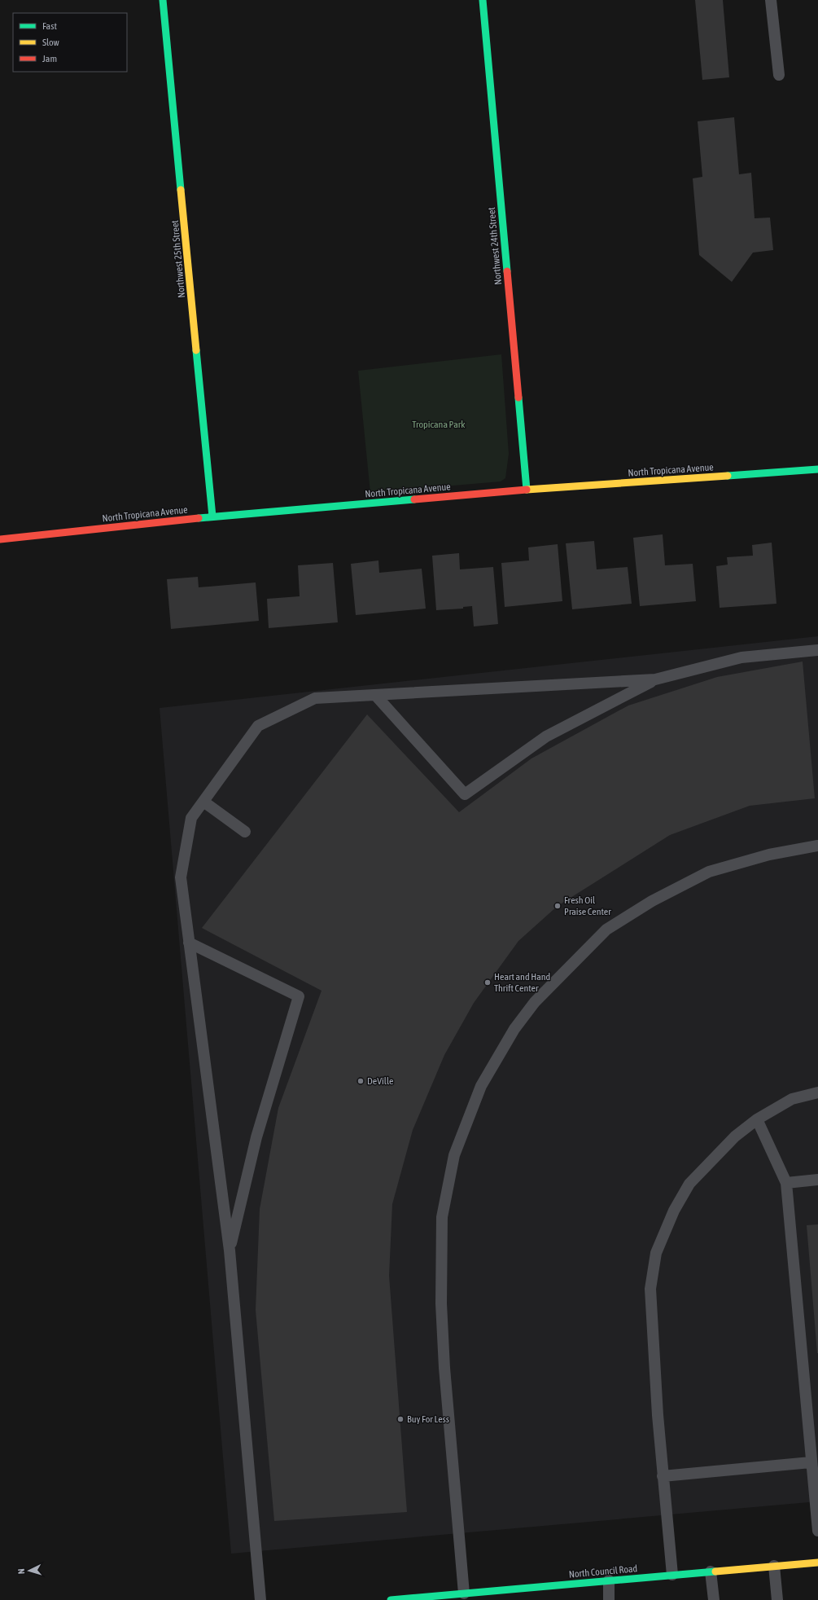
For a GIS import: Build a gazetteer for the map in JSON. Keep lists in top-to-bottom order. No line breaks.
{"streets":{"street":["Northwest 24th Street","Northwest 25th Street","North Tropicana Avenue","North Council Road"]},"crossings":[["Northwest 24th Street","North Tropicana Avenue"],["Northwest 25th Street","North Tropicana Avenue"]],"parks":["Tropicana Park"],"places":["Fresh Oil Praise Center","Heart and Hand Thrift Center","DeVille","Buy For Less"],"legend":["Fast","Slow","Jam"],"north":"left"}
